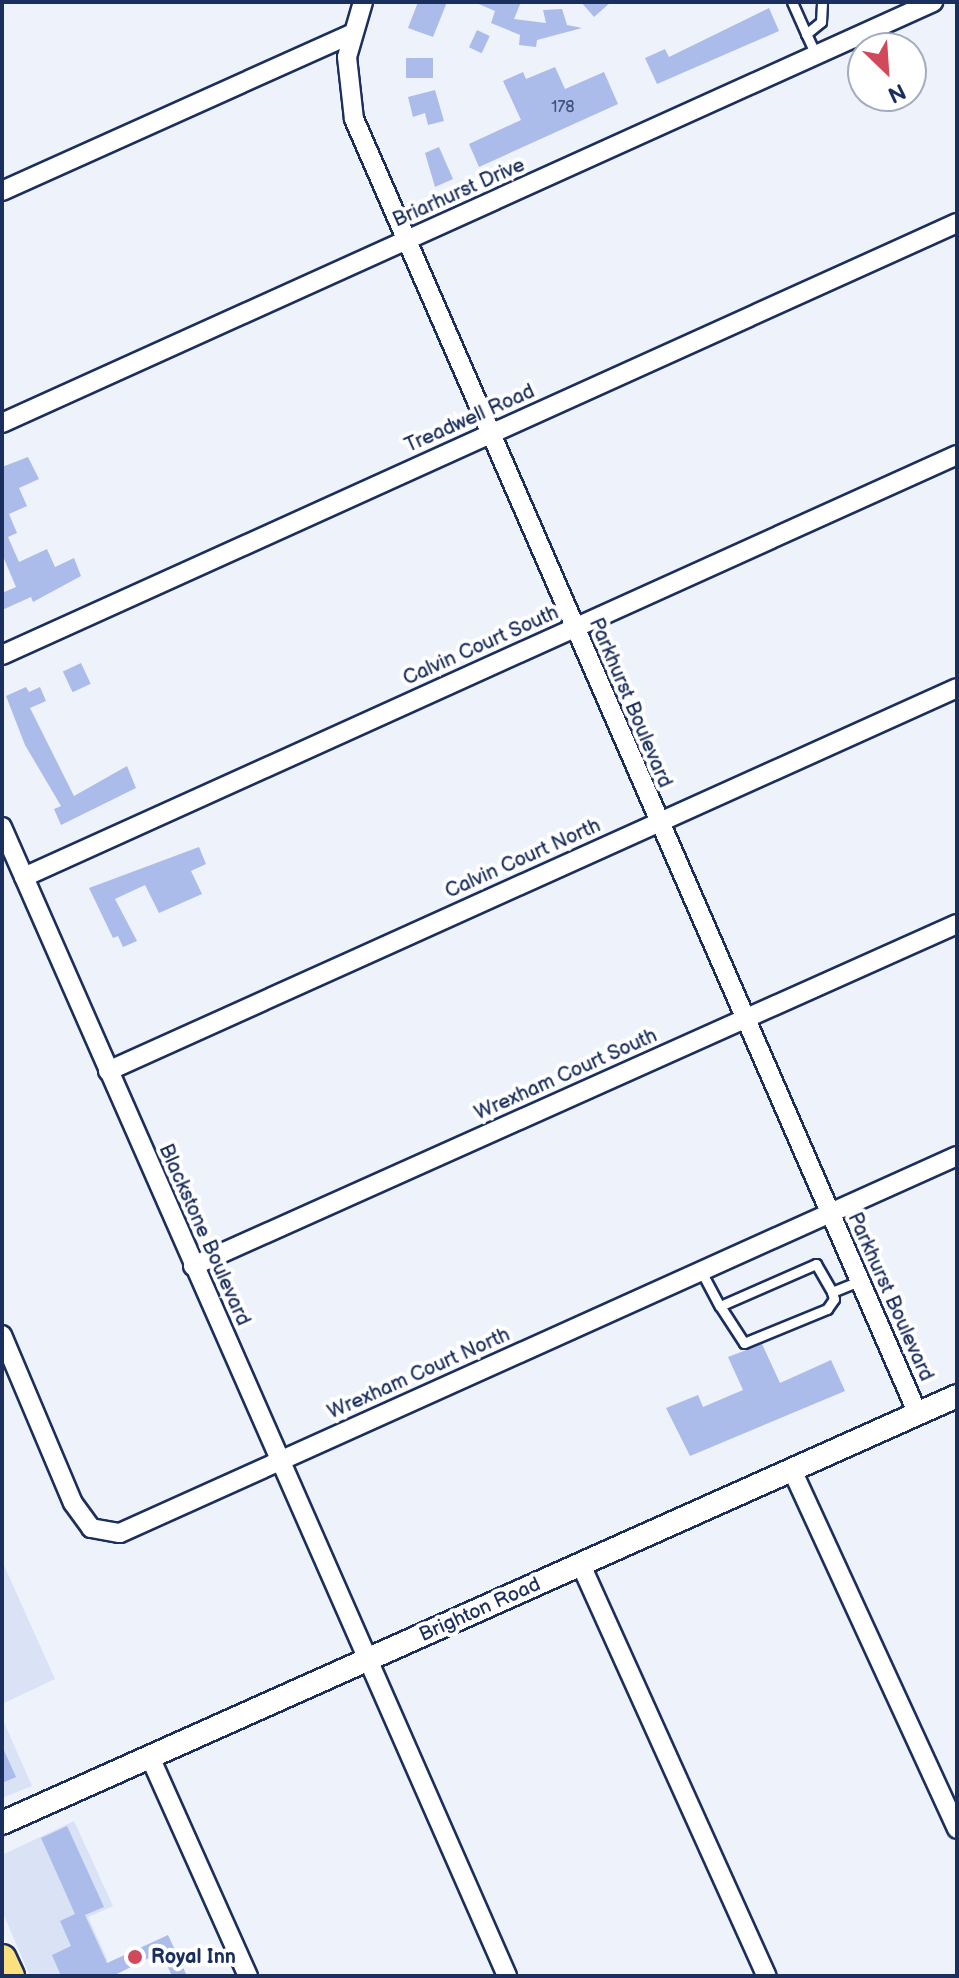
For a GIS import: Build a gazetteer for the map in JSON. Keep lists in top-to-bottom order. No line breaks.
{"streets":{"street":["Briarhurst Drive","Treadwell Road","Calvin Court South","Parkhurst Boulevard","Calvin Court North","Wrexham Court South","Blackstone Boulevard","Wrexham Court North","Brighton Road"]},"crossings":[["Briarhurst Drive","Parkhurst Boulevard"],["Treadwell Road","Parkhurst Boulevard"],["Calvin Court South","Parkhurst Boulevard"],["Calvin Court South","Blackstone Boulevard"],["Parkhurst Boulevard","Calvin Court North"],["Parkhurst Boulevard","Wrexham Court South"],["Parkhurst Boulevard","Wrexham Court North"],["Parkhurst Boulevard","Brighton Road"],["Calvin Court North","Blackstone Boulevard"],["Wrexham Court South","Blackstone Boulevard"],["Blackstone Boulevard","Wrexham Court North"],["Blackstone Boulevard","Brighton Road"]],"places":["Royal Inn"],"house_numbers":["178"],"north":"bottom right"}
